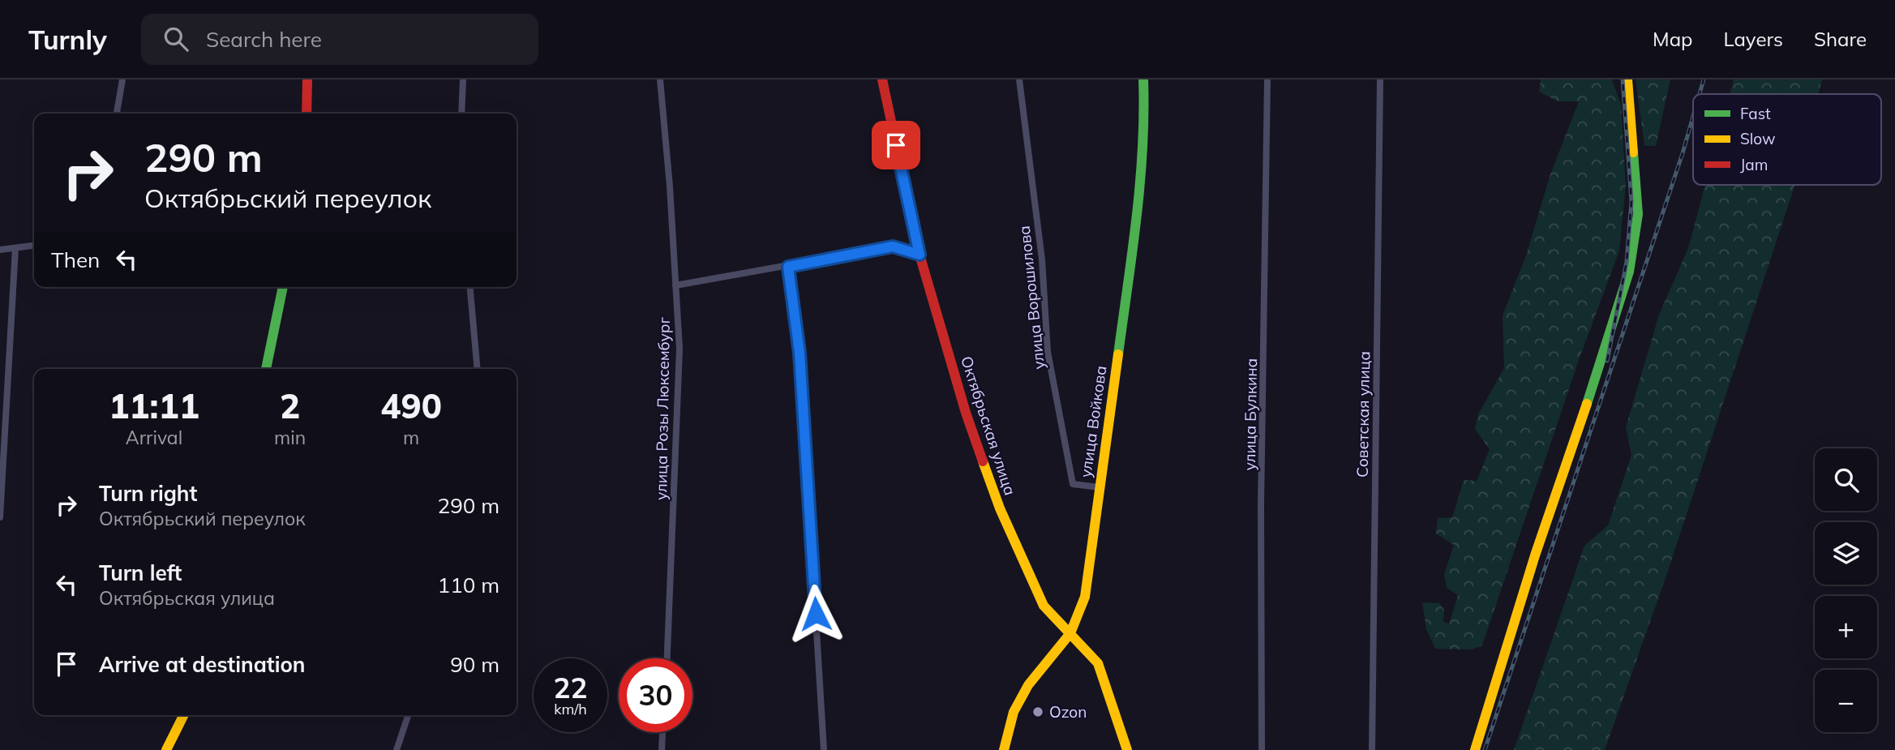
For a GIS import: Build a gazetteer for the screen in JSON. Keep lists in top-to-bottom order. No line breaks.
{"streets":{"street":["улица Ворошилова","улица Розы Люксембург","улица Булкина","Советская улица","улица Войкова","Октябрьская улица"]},"crossings":[["улица Ворошилова","улица Войкова"],["улица Войкова","Октябрьская улица"]],"places":["Ozon"],"legend":["Fast","Slow","Jam"],"page":{"header":"Turnly","search":"Search here","nav":["Map","Layers","Share"],"turn":["290 m","Октябрьский переулок"],"then":"Then","eta":["11:11","Arrival","2","min","490","m"],"map_buttons":["+","−"],"list":[{"name":"Turn right","note":"Октябрьский переулок","value":"290 m"},{"name":"Turn left","note":"Октябрьская улица","value":"110 m"},{"name":"Arrive at destination","value":"90 m"}],"speed":"22 km/h","limit":"30"}}
